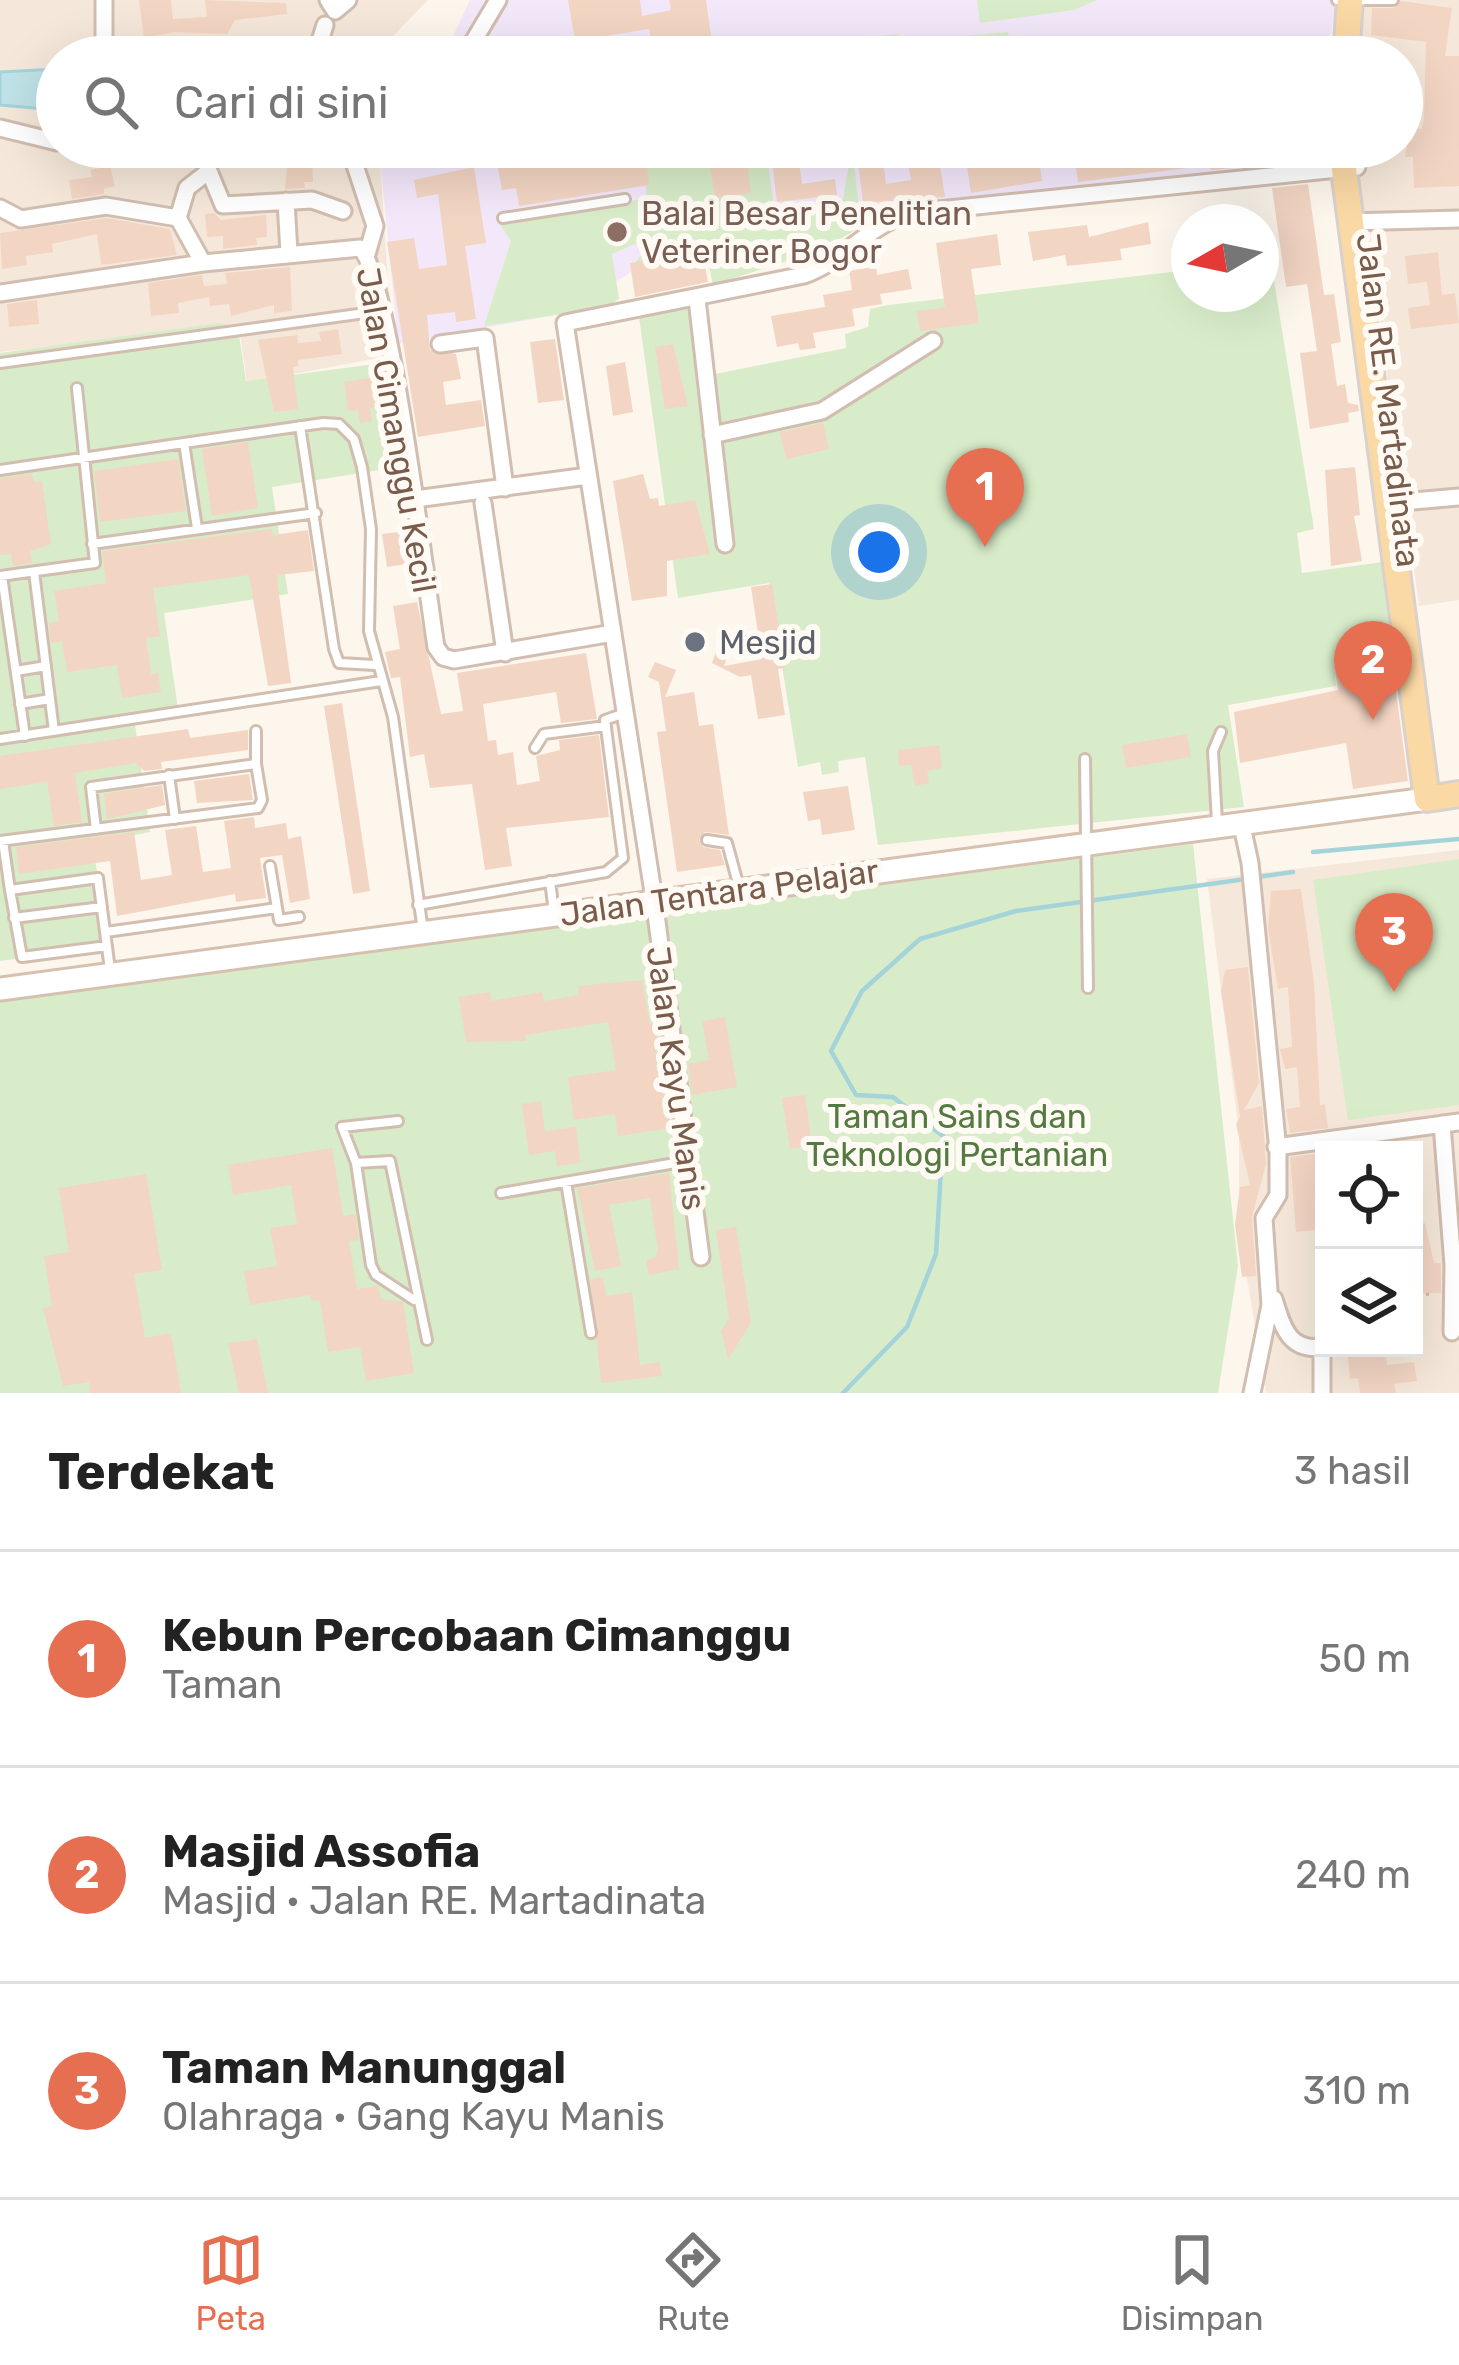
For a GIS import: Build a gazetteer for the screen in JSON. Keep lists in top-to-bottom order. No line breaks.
{"streets":{"main road":["Jalan RE. Martadinata","Jalan Tentara Pelajar"],"street":["Jalan Cimanggu Kecil","Jalan Kayu Manis"]},"crossings":[["Jalan RE. Martadinata","Jalan Tentara Pelajar"],["Jalan Tentara Pelajar","Jalan Kayu Manis"]],"parks":["Taman Sains dan Teknologi Pertanian"],"places":["Balai Besar Penelitian Veteriner Bogor","Mesjid"],"north":"left","page":{"search":"Cari di sini","pins":["1","2","3"],"heading":["Terdekat","3 hasil"],"list":[{"mark":"1","name":"Kebun Percobaan Cimanggu","note":"Taman","value":"50 m"},{"mark":"2","name":"Masjid Assofia","note":"Masjid · Jalan RE. Martadinata","value":"240 m"},{"mark":"3","name":"Taman Manunggal","note":"Olahraga · Gang Kayu Manis","value":"310 m"}],"nav":["Peta","Rute","Disimpan"]}}
